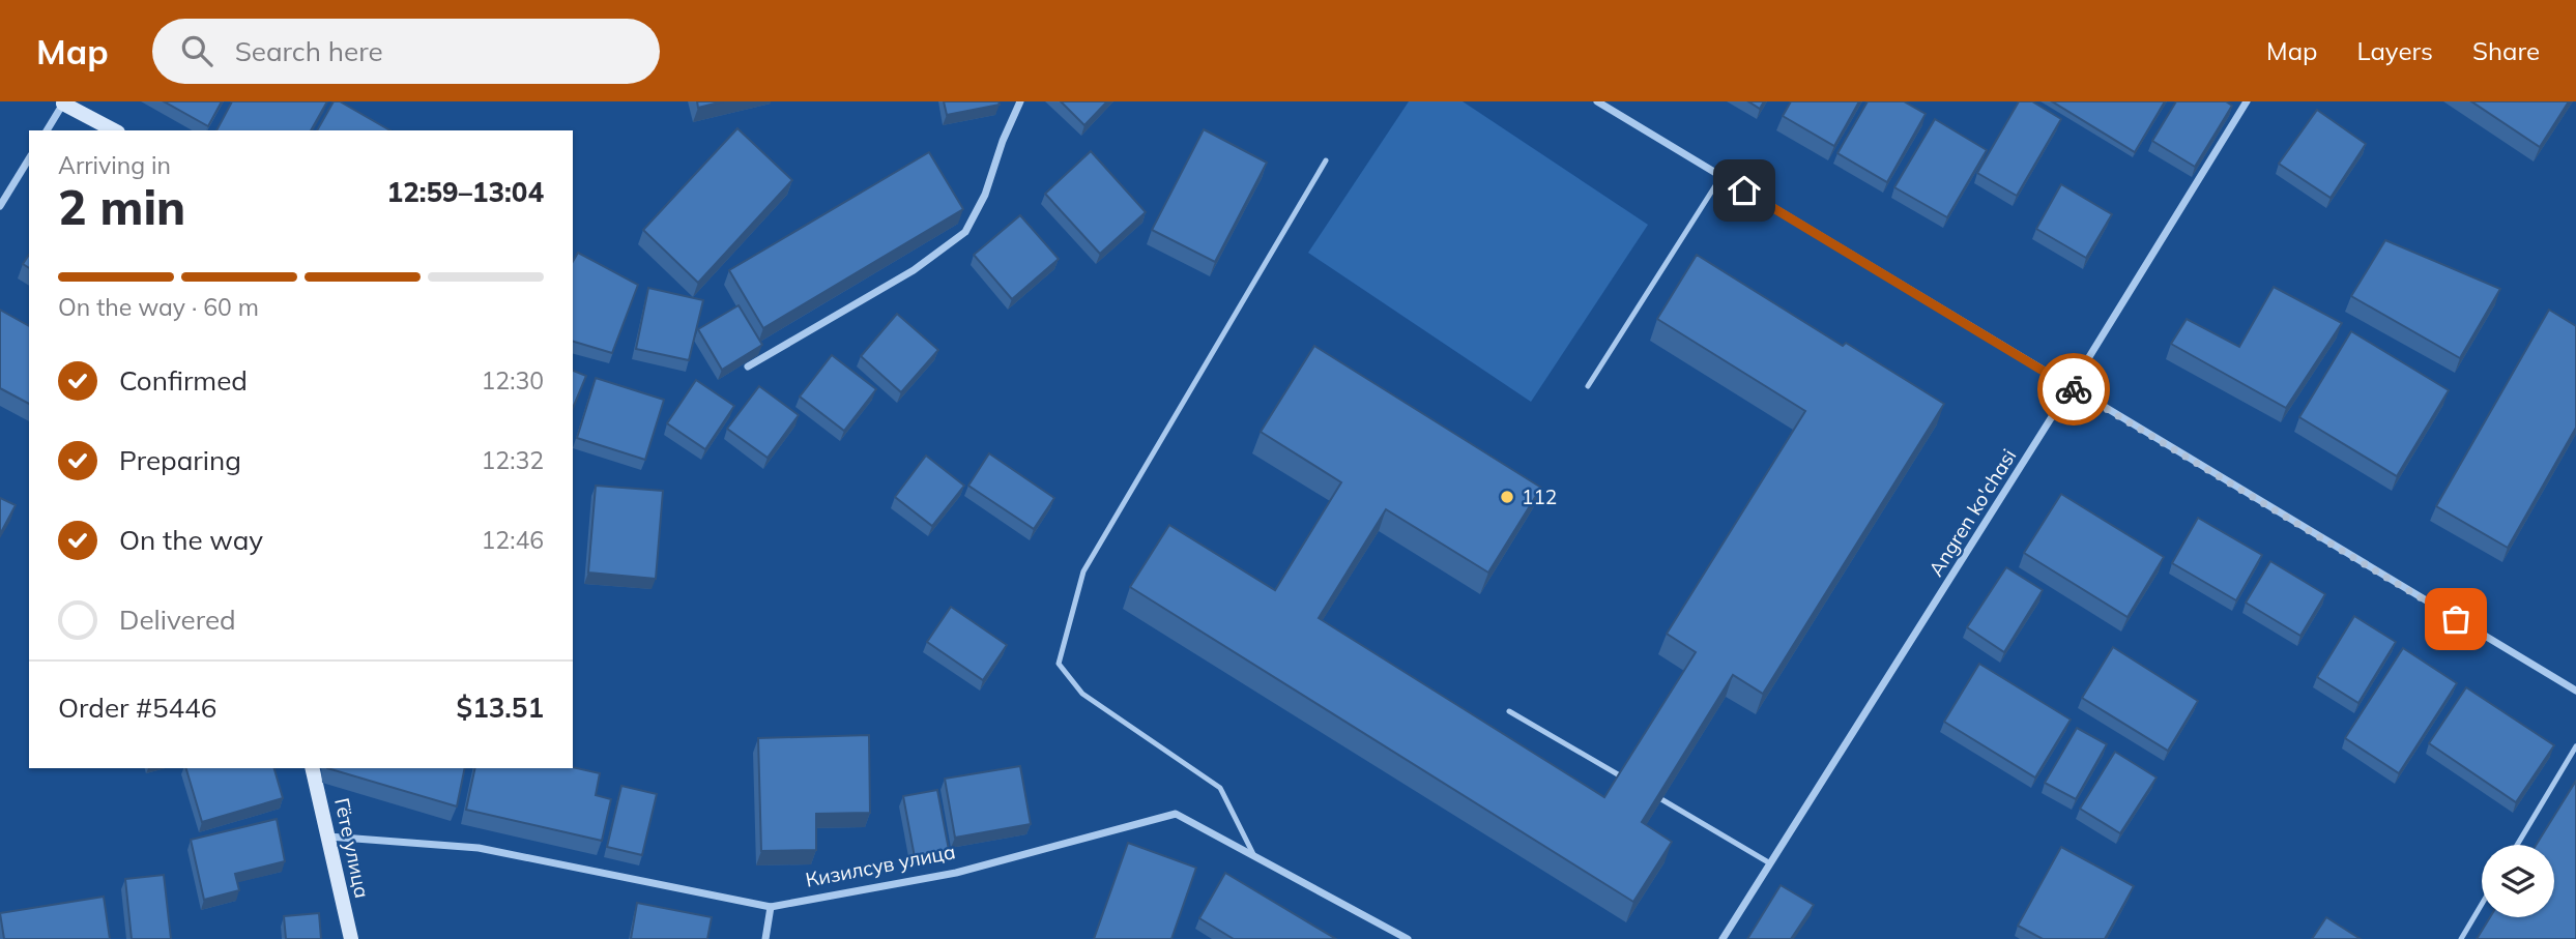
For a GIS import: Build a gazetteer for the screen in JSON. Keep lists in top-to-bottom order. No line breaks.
{"streets":{"street":["Angren ko'chasi","Гёте улица","Кизилсув улица"]},"crossings":[["Гёте улица","Кизилсув улица"]],"places":["112"],"page":{"header":"Map","search":"Search here","nav":["Map","Layers","Share"],"heading":["2 min","Arriving in","12:59–13:04"],"panel":["Order #5446","$13.51"],"bar":"On the way · 60 m","list":[["Confirmed","12:30"],["Preparing","12:32"],["On the way","12:46"],"Delivered"]}}
